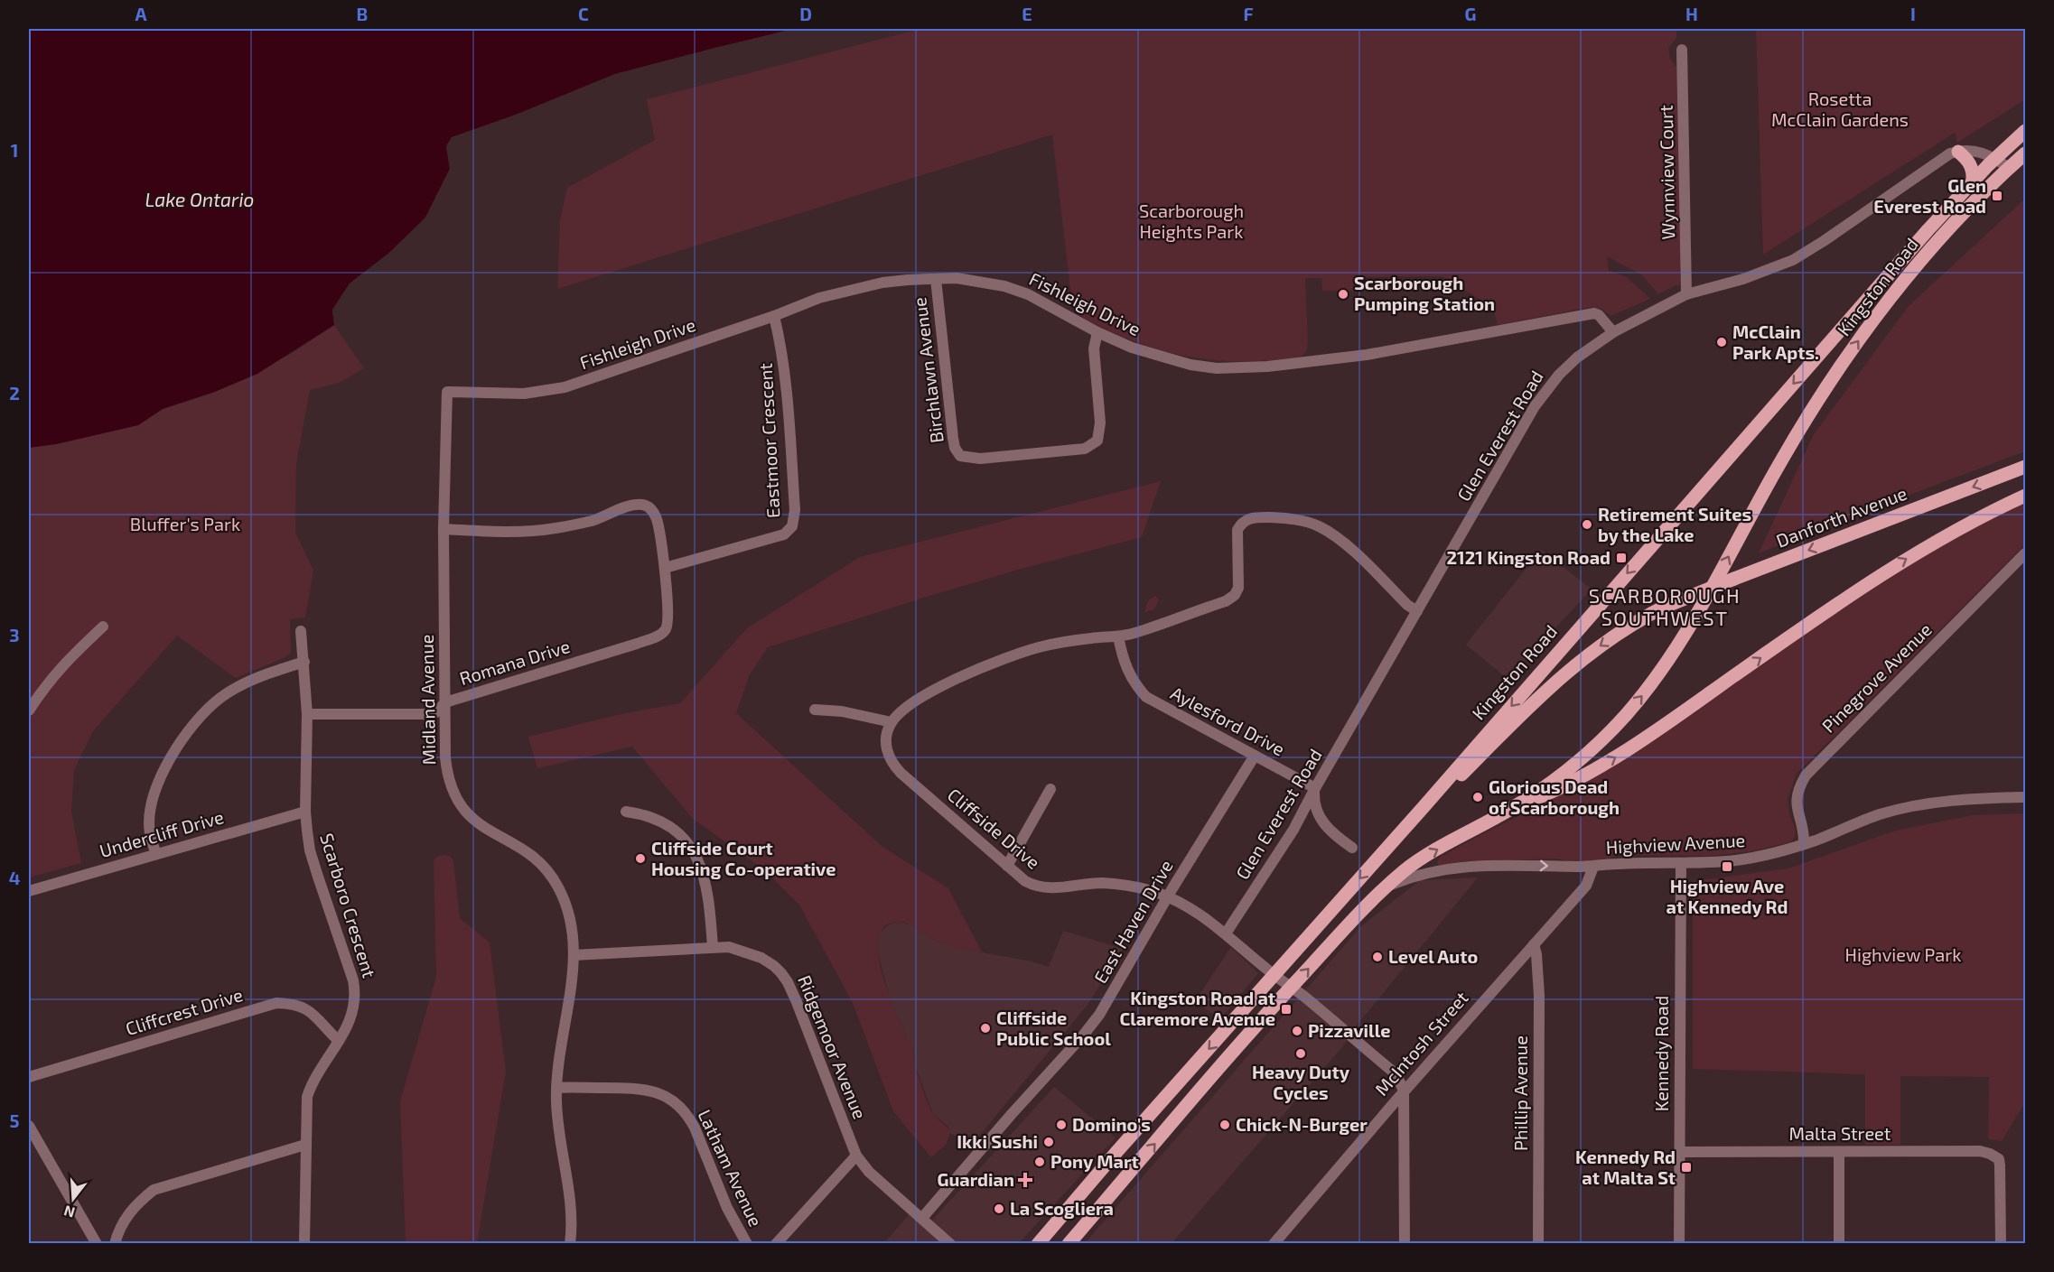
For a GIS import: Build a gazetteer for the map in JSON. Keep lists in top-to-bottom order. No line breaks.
{"streets":{"main road":["Kingston Road","Danforth Avenue"],"street":["Wynnview Court","Fishleigh Drive","Birchlawn Avenue","Glen Everest Road","Eastmoor Crescent","Romana Drive","Pinegrove Avenue","Midland Avenue","Aylesford Drive","Cliffside Drive","Undercliff Drive","Highview Avenue","Scarboro Crescent","East Haven Drive","Cliffcrest Drive","McIntosh Street","Ridgemoor Avenue","Kennedy Road","Phillip Avenue","Malta Street","Latham Avenue"]},"crossings":[["Wynnview Court","Glen Everest Road"],["Kingston Road","Danforth Avenue"],["Kingston Road","Cliffside Drive"],["Kingston Road","Highview Avenue"],["Fishleigh Drive","Birchlawn Avenue"],["Fishleigh Drive","Glen Everest Road"],["Fishleigh Drive","Eastmoor Crescent"],["Fishleigh Drive","Midland Avenue"],["Glen Everest Road","Aylesford Drive"],["Glen Everest Road","Cliffside Drive"],["Eastmoor Crescent","Romana Drive"],["Romana Drive","Midland Avenue"],["Romana Drive","Scarboro Crescent"],["Pinegrove Avenue","Highview Avenue"],["Midland Avenue","Ridgemoor Avenue"],["Midland Avenue","Latham Avenue"],["Aylesford Drive","East Haven Drive"],["Cliffside Drive","East Haven Drive"],["Cliffside Drive","McIntosh Street"],["Undercliff Drive","Scarboro Crescent"],["Highview Avenue","McIntosh Street"],["Highview Avenue","Kennedy Road"],["Scarboro Crescent","Cliffcrest Drive"],["East Haven Drive","Ridgemoor Avenue"],["McIntosh Street","Phillip Avenue"],["Kennedy Road","Malta Street"]],"districts":["SCARBOROUGH SOUTHWEST"],"water":["Lake Ontario"],"parks":["Rosetta McClain Gardens","Scarborough Heights Park","Bluffer's Park","Highview Park"],"places":{"transit":["Glen Everest Road","2121 Kingston Road","Highview Ave at Kennedy Rd","Kingston Road at Claremore Avenue","Kennedy Rd at Malta St"],"other":["Scarborough Pumping Station","McClain Park Apts.","Retirement Suites by the Lake","Glorious Dead of Scarborough","Cliffside Court Housing Co-operative","Level Auto","Cliffside Public School","Pizzaville","Heavy Duty Cycles","Domino's","Chick-N-Burger","Ikki Sushi","Pony Mart","La Scogliera"],"health":["Guardian"]},"north":"bottom","grid":{"columns":["A","B","C","D","E","F","G","H","I"],"rows":["1","2","3","4","5"]}}
